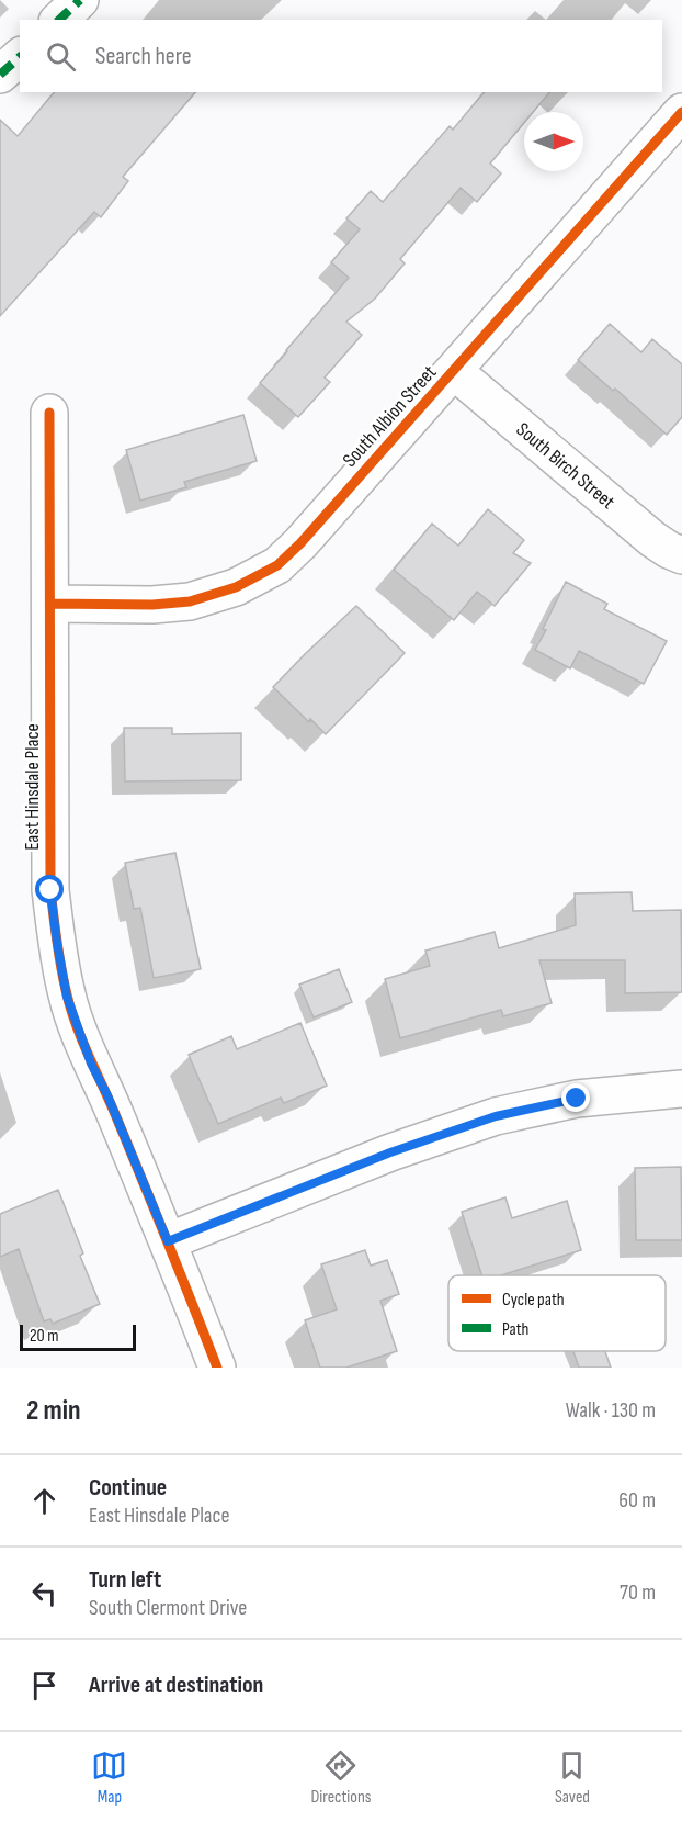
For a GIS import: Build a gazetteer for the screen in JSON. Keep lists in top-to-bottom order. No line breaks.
{"streets":{"street":["South Albion Street","South Birch Street","East Hinsdale Place"]},"crossings":[["South Albion Street","South Birch Street"],["South Albion Street","East Hinsdale Place"]],"legend":["Cycle path","Path"],"scale_bar":"20 m","north":"right","page":{"search":"Search here","scale":"20 m","heading":["2 min","Walk · 130 m"],"list":[["Continue","East Hinsdale Place","60 m"],["Turn left","South Clermont Drive","70 m"],"Arrive at destination"],"nav":["Map","Directions","Saved"]}}
